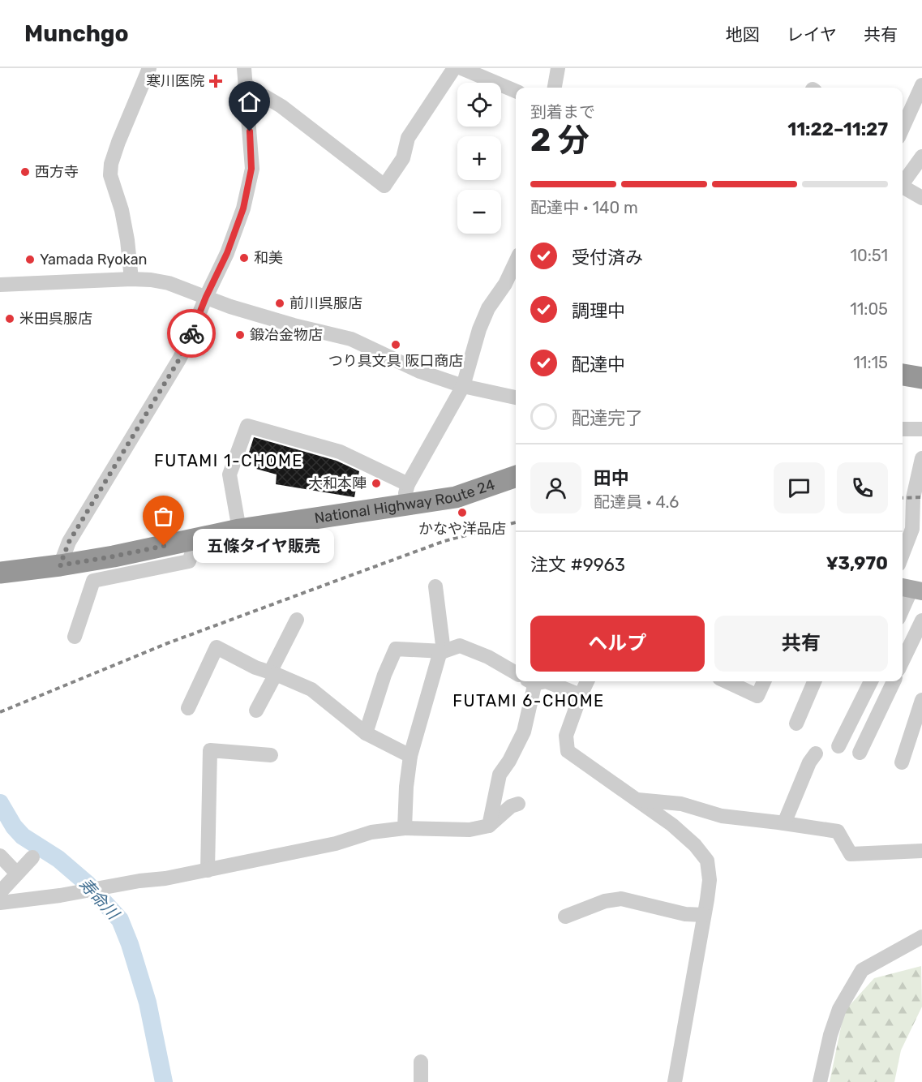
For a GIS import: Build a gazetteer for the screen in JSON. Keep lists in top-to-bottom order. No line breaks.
{"streets":{"highway":["National Highway Route 24"]},"districts":["FUTAMI 1-CHOME","FUTAMI 6-CHOME"],"water":["寿命川"],"places":{"health":["寒川医院"],"other":["西方寺","和美","Yamada Ryokan","前川呉服店","米田呉服店","鍛冶金物店","つり具文具 阪口商店","大和本陣","かなや洋品店","五條タイヤ販売"]},"page":{"header":"Munchgo","nav":["地図","レイヤ","共有"],"map_buttons":["+","−"],"heading":["2 分","到着まで","11:22–11:27"],"panel":["田中","配達員 · 4.6","注文 #9963","¥3,970"],"bar":"配達中 · 140 m","list":[["受付済み","10:51"],["調理中","11:05"],["配達中","11:15"],"配達完了"],"bubble":"五條タイヤ販売","buttons":["ヘルプ","共有"]}}
